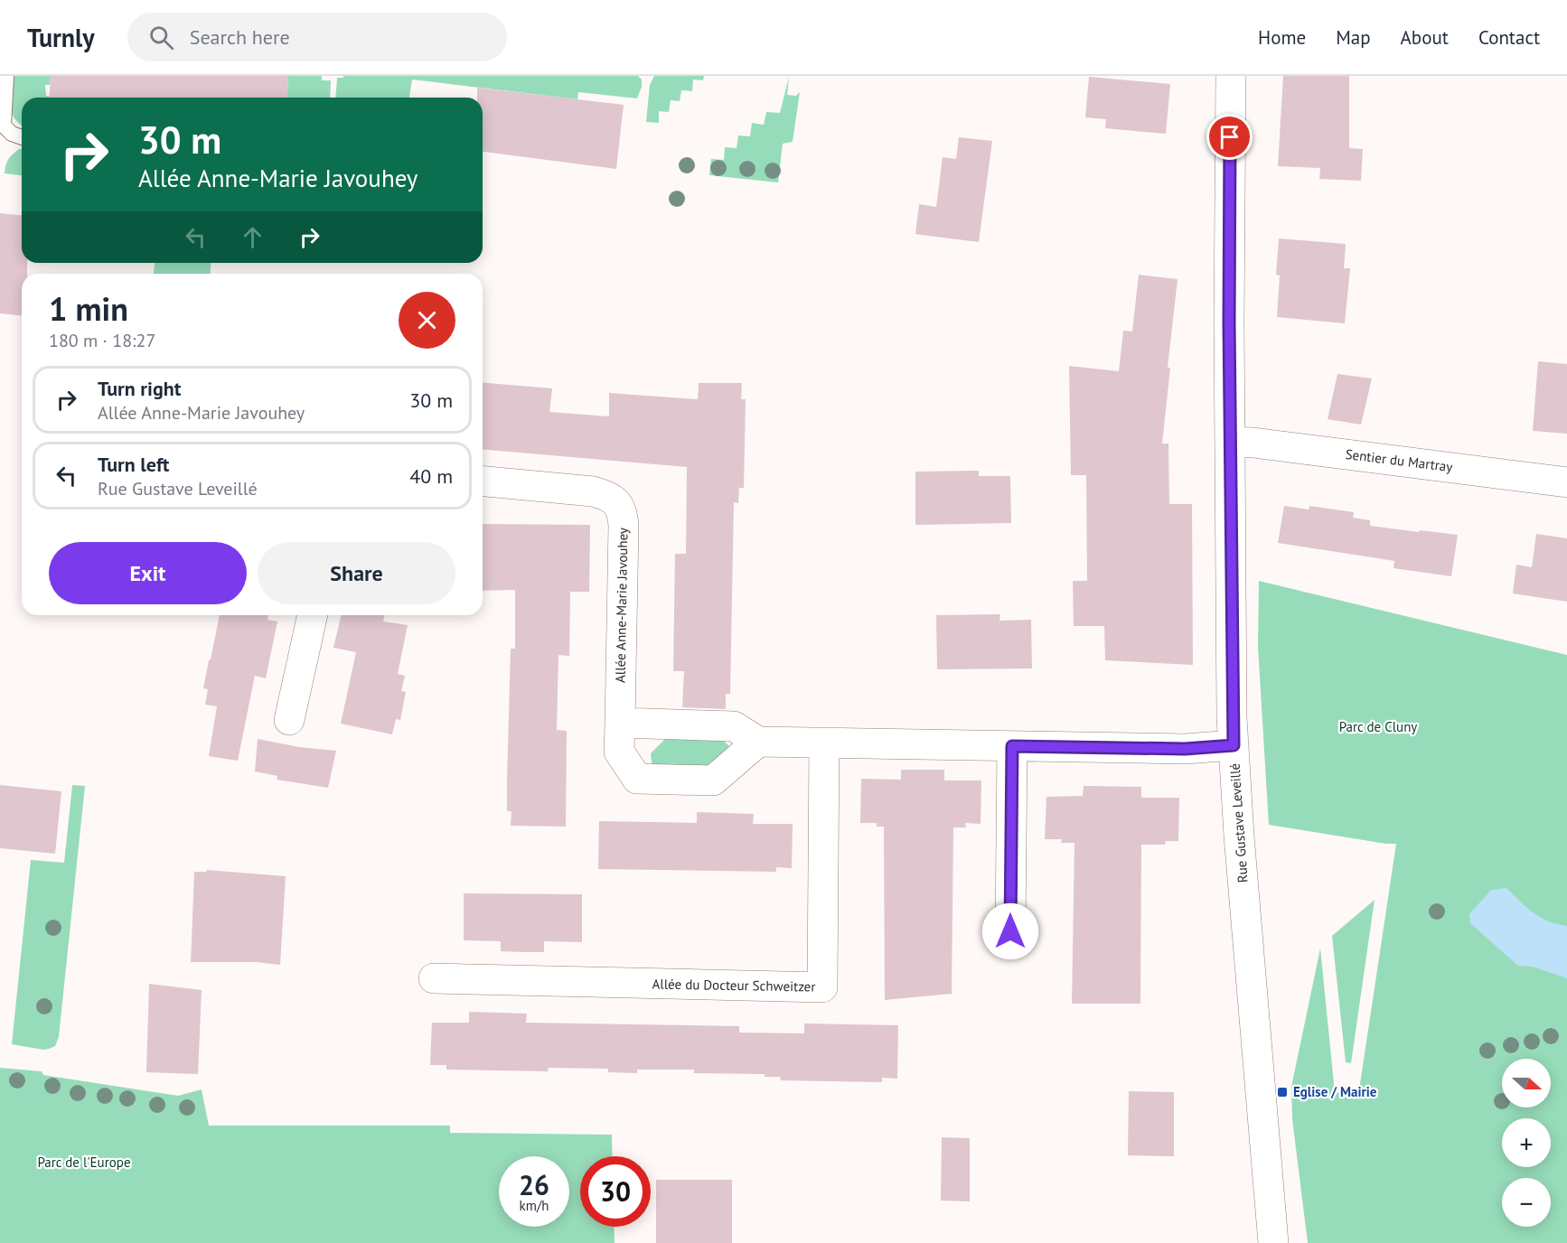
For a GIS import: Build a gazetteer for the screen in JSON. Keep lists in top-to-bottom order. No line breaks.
{"streets":{"street":["Sentier du Martray","Allée Anne-Marie Javouhey","Rue Gustave Leveillé","Allée du Docteur Schweitzer"]},"crossings":[["Sentier du Martray","Rue Gustave Leveillé"]],"parks":["Parc de Cluny","Parc de l'Europe"],"places":{"transit":["Eglise / Mairie"]},"north":"right","page":{"header":"Turnly","search":"Search here","nav":["Home","Map","About","Contact"],"turn":["30 m","Allée Anne-Marie Javouhey"],"heading":["1 min","180 m · 18:27"],"list":[{"name":"Turn right","note":"Allée Anne-Marie Javouhey","value":"30 m"},{"name":"Turn left","note":"Rue Gustave Leveillé","value":"40 m"}],"buttons":["Exit","Share"],"map_buttons":["+","−"],"speed":"26 km/h","limit":"30"}}
